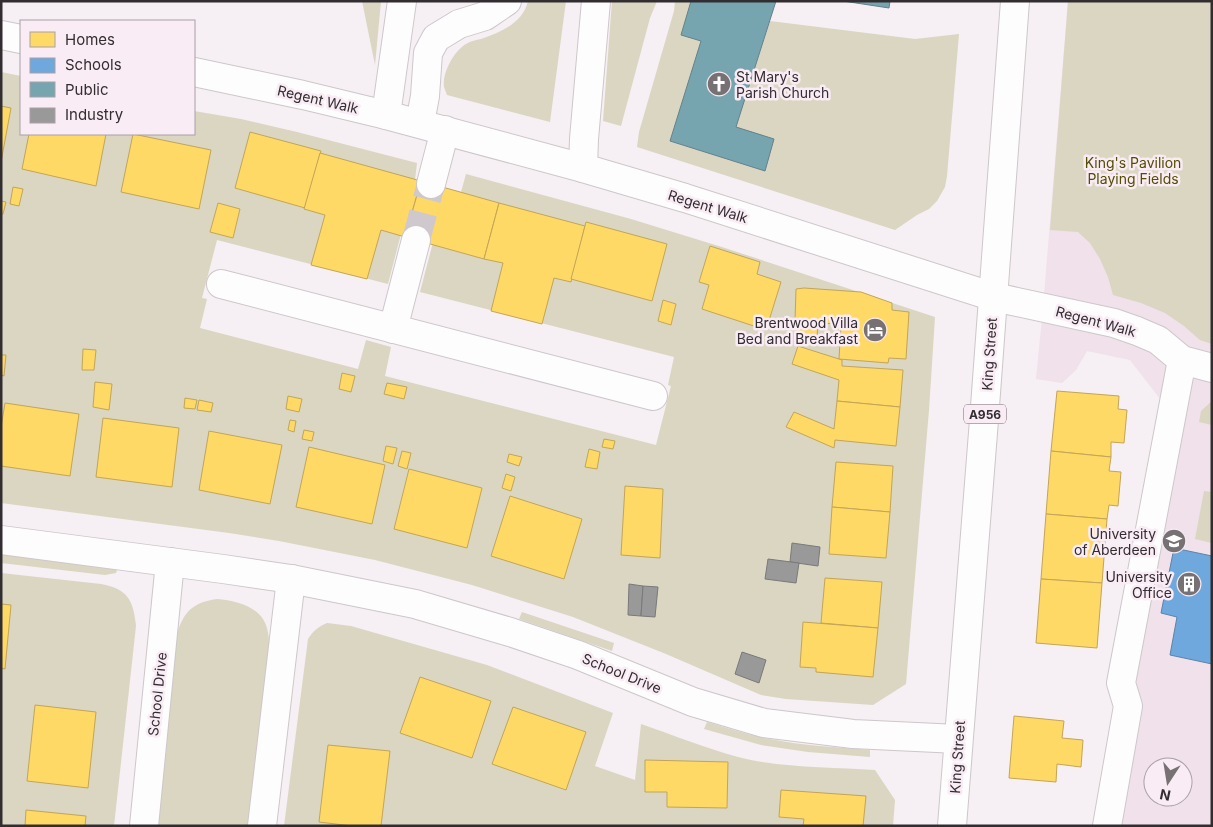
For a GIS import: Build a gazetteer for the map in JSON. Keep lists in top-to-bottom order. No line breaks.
{"streets":{"street":["Regent Walk","King Street","A956","School Drive"]},"crossings":[["Regent Walk","King Street"],["King Street","School Drive"]],"parks":["King's Pavilion Playing Fields"],"places":{"church":["St Mary's Parish Church"],"hotel":["Brentwood Villa Bed and Breakfast"],"school or university":["University of Aberdeen"],"building":["University Office"]},"legend":["Homes","Schools","Public","Industry"],"north":"bottom"}
